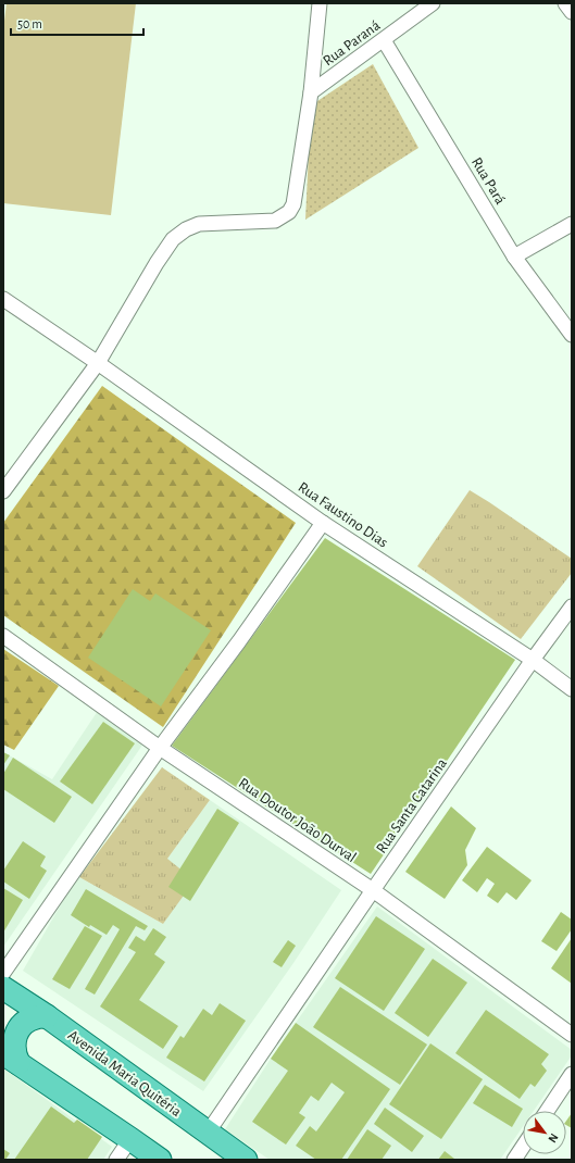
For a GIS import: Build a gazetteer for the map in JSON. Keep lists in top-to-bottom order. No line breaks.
{"streets":{"main road":["Avenida Maria Quitéria"],"street":["Rua Paraná","Rua Pará","Rua Faustino Dias","Rua Santa Catarina","Rua Doutor João Durval"]},"crossings":[["Rua Paraná","Rua Pará"],["Rua Faustino Dias","Rua Santa Catarina"],["Rua Santa Catarina","Rua Doutor João Durval"],["Rua Santa Catarina","Avenida Maria Quitéria"]],"scale_bar":"50 m","north":"bottom right"}
